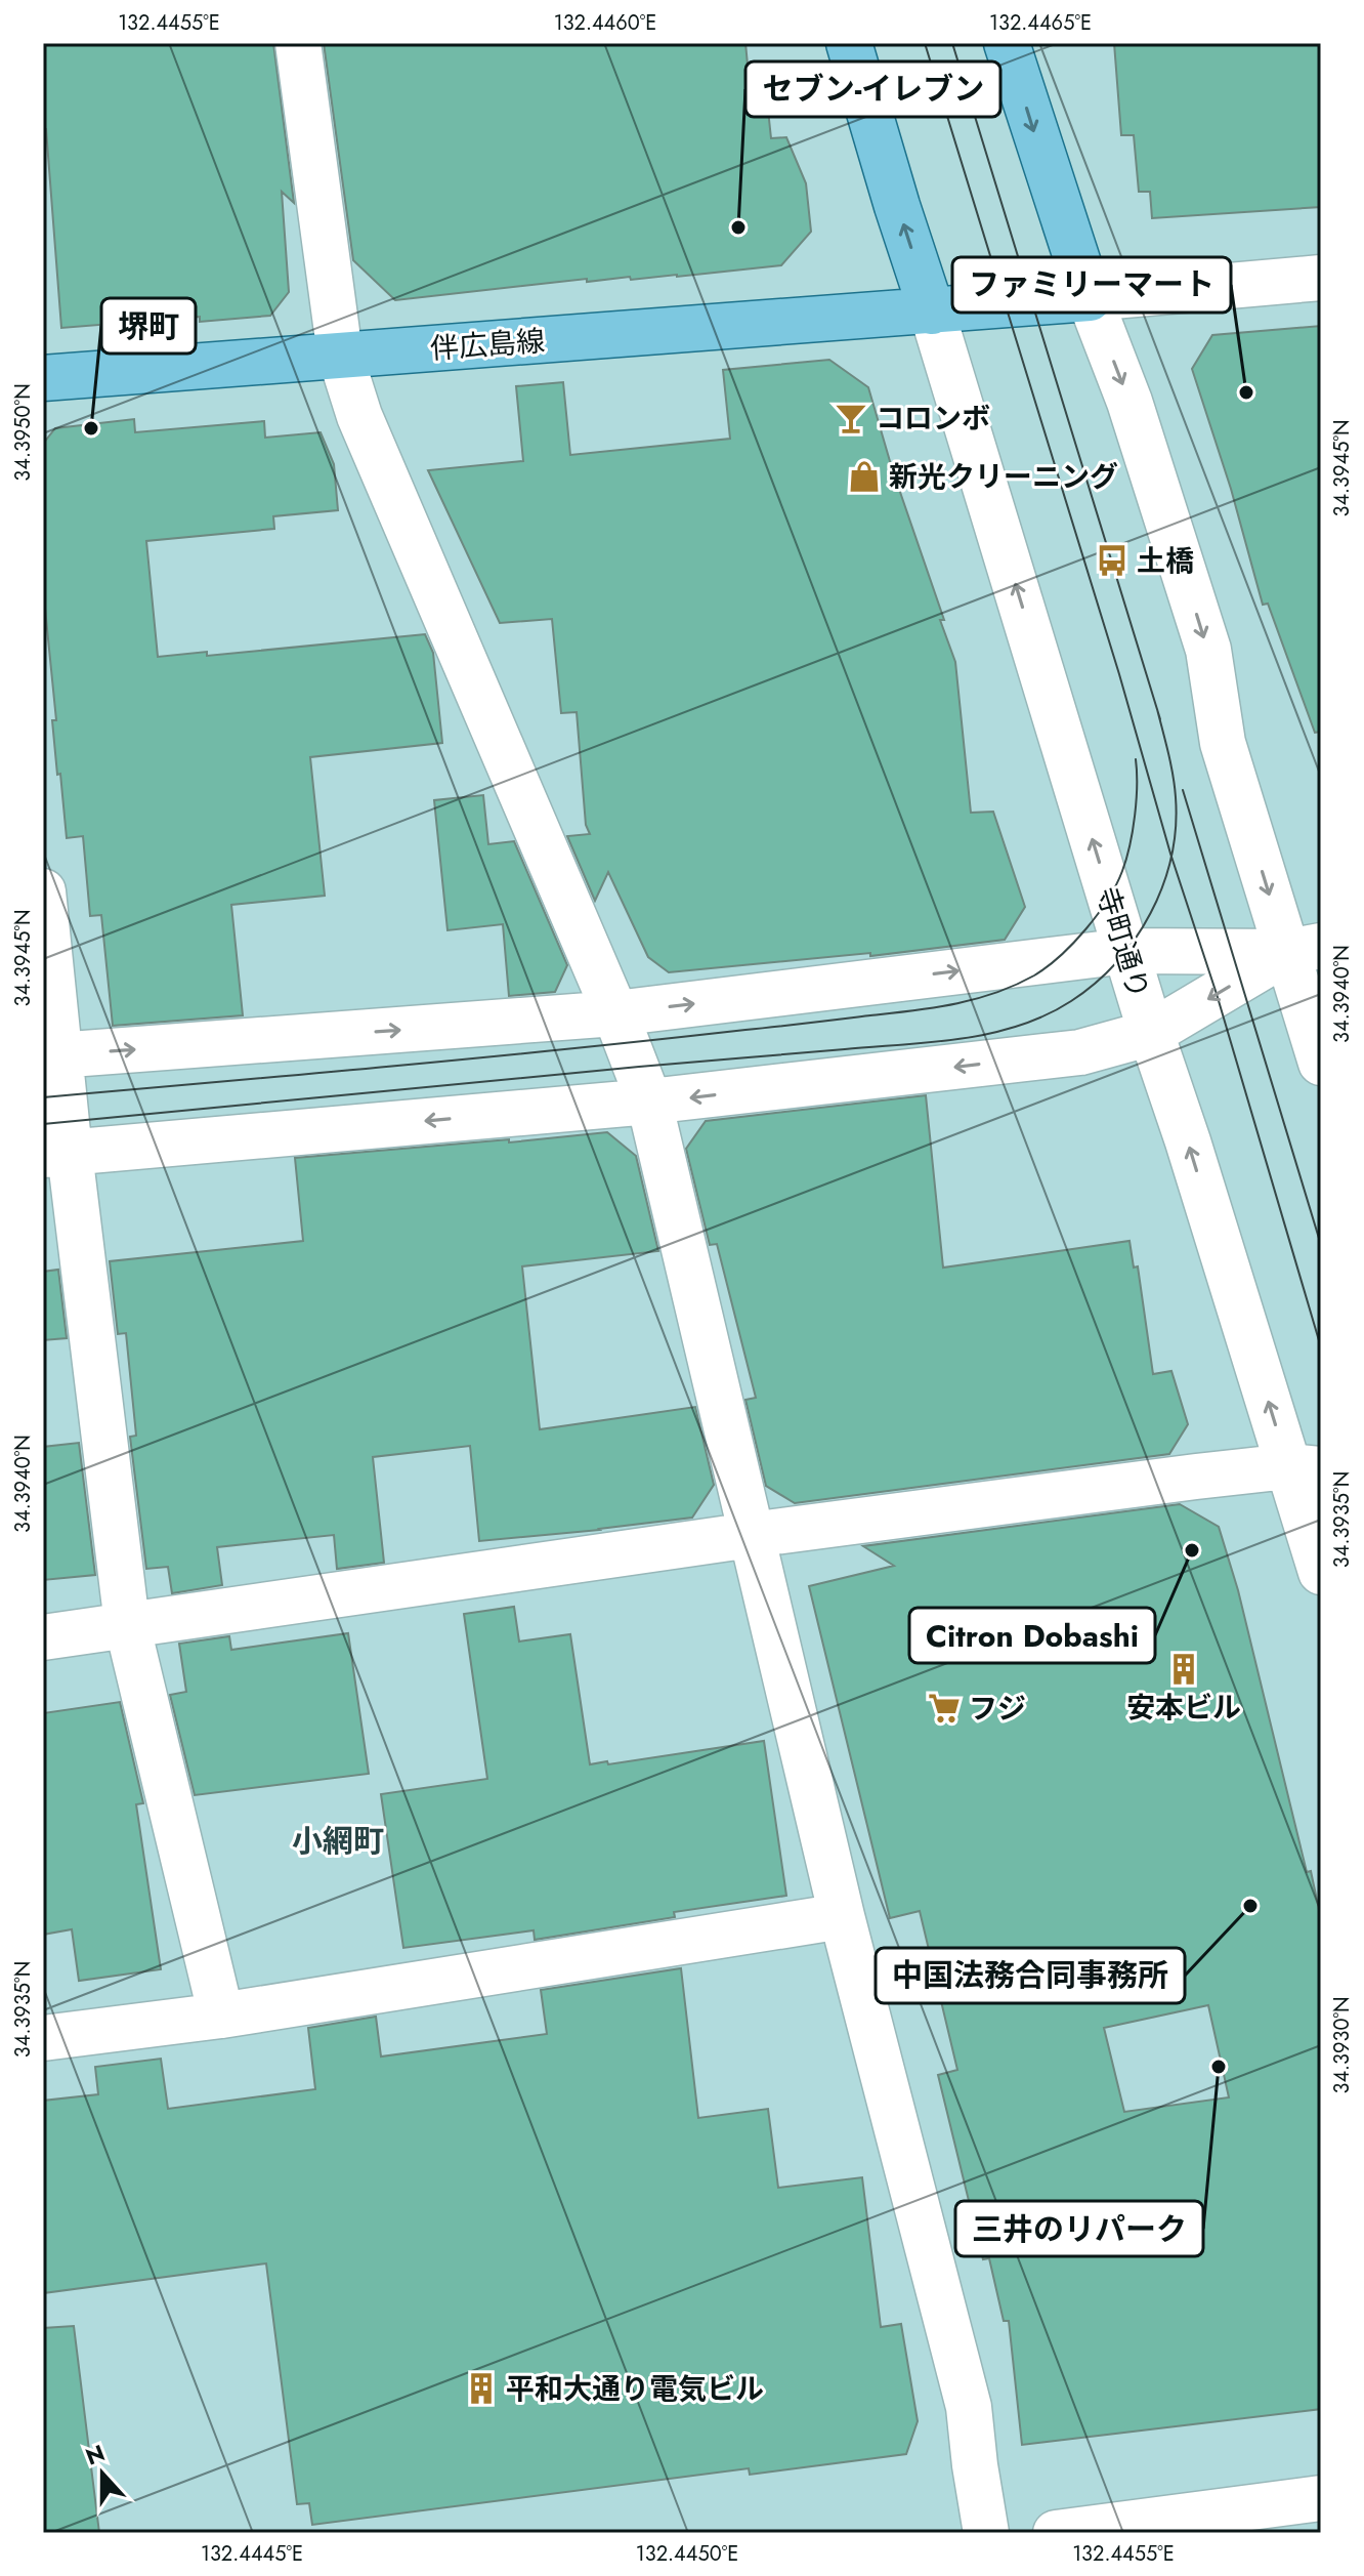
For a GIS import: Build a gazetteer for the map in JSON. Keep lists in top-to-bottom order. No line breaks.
{"streets":{"main road":["伴広島線"],"street":["寺町通り"]},"crossings":[["伴広島線","寺町通り"]],"districts":["小網町"],"places":{"other":["セブン-イレブン","ファミリーマート","堺町","Citron Dobashi","中国法務合同事務所","三井のリパーク"],"bar":["コロンボ"],"shop":["新光クリーニング"],"bus stop":["土橋"],"building":["安本ビル","平和大通り電気ビル"],"supermarket":["フジ"]},"north":"top","coordinates":["132.4455°E","132.4460°E","132.4465°E","34.3950°N","34.3945°N","34.3940°N","34.3935°N","34.3930°N","132.4445°E","132.4450°E"]}
